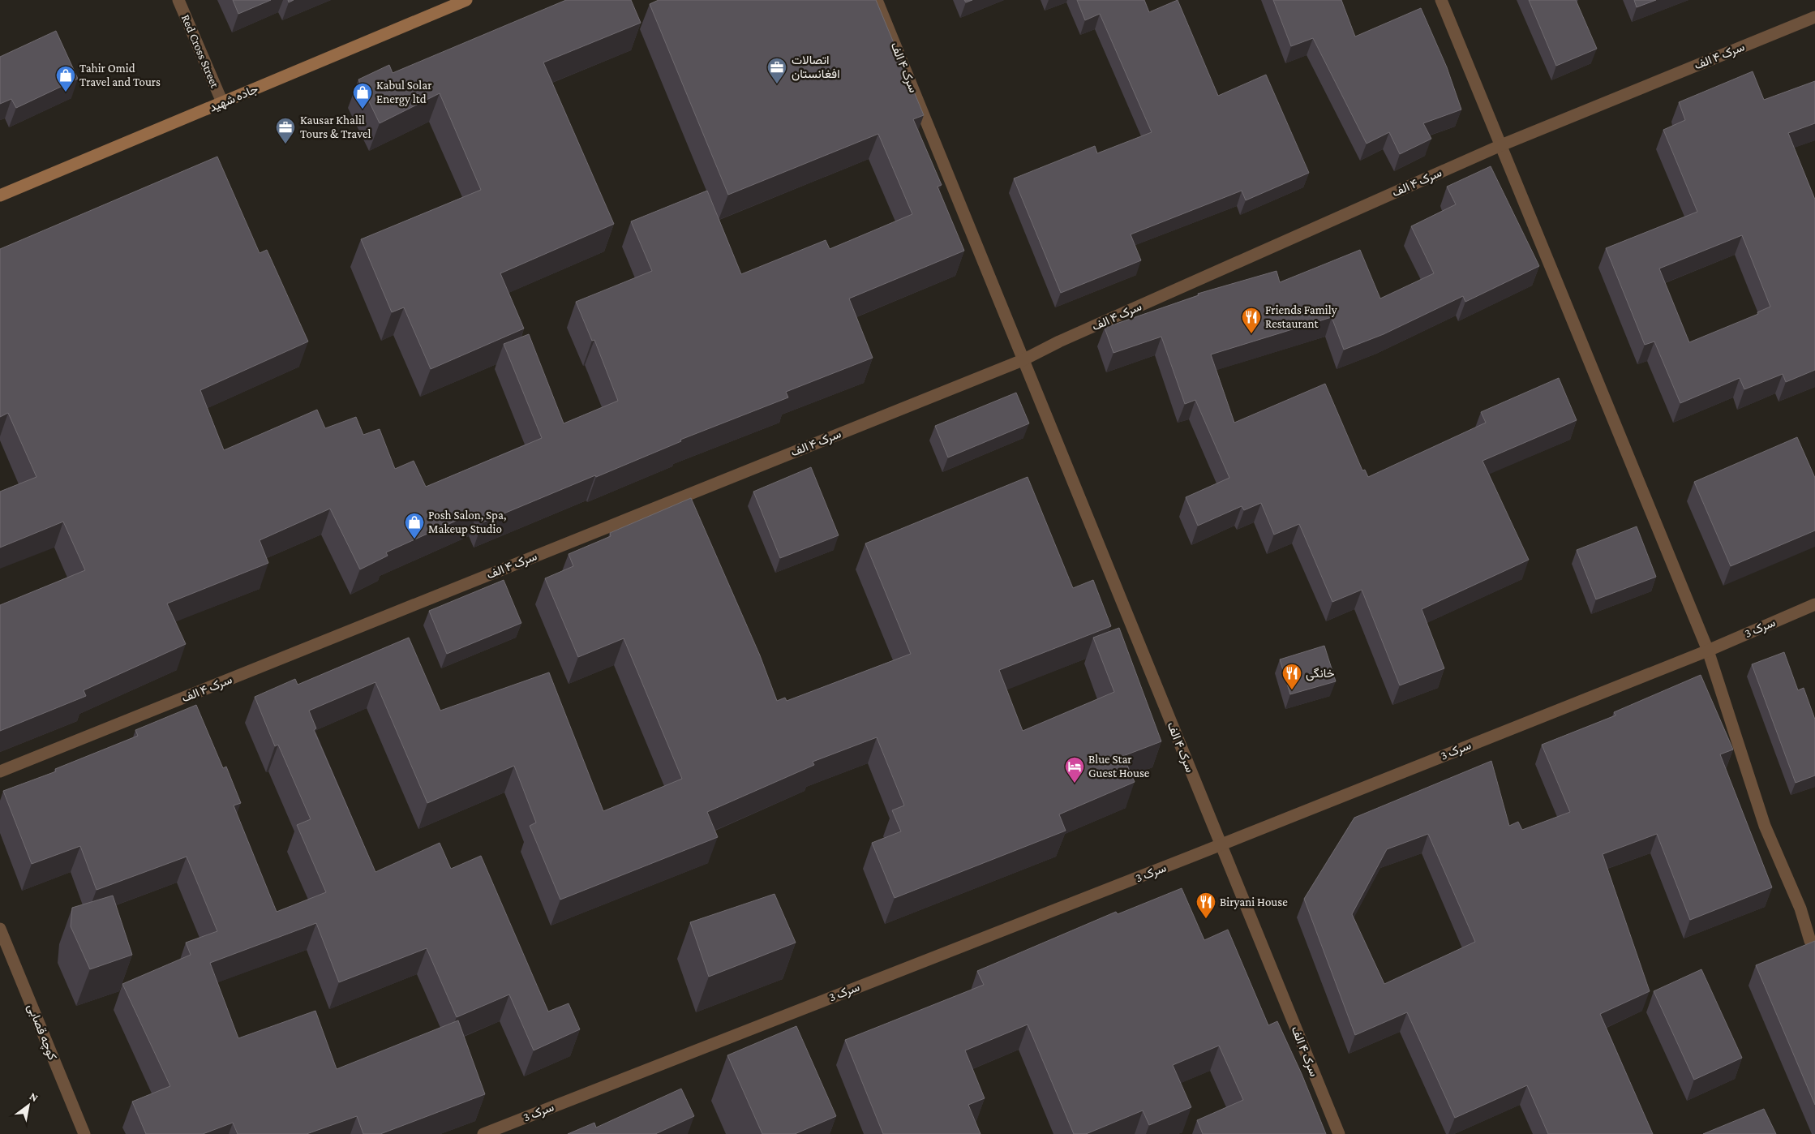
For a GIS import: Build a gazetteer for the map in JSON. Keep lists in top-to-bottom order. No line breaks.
{"streets":{"main road":["جاده شهید"],"street":["Red Cross Street","سرک ۴ الف","سرک 3","کوچه قصابی"]},"crossings":[["Red Cross Street","جاده شهید"],["سرک ۴ الف","سرک 3"]],"places":{"office":["اتصالات افغانستان","Kausar Khalil Tours & Travel"],"shop":["Tahir Omid Travel and Tours","Kabul Solar Energy ltd","Posh Salon, Spa, Makeup Studio"],"restaurant":["Friends Family Restaurant","خانگی","Biryani House"],"hotel":["Blue Star Guest House"]},"north":"top right"}
